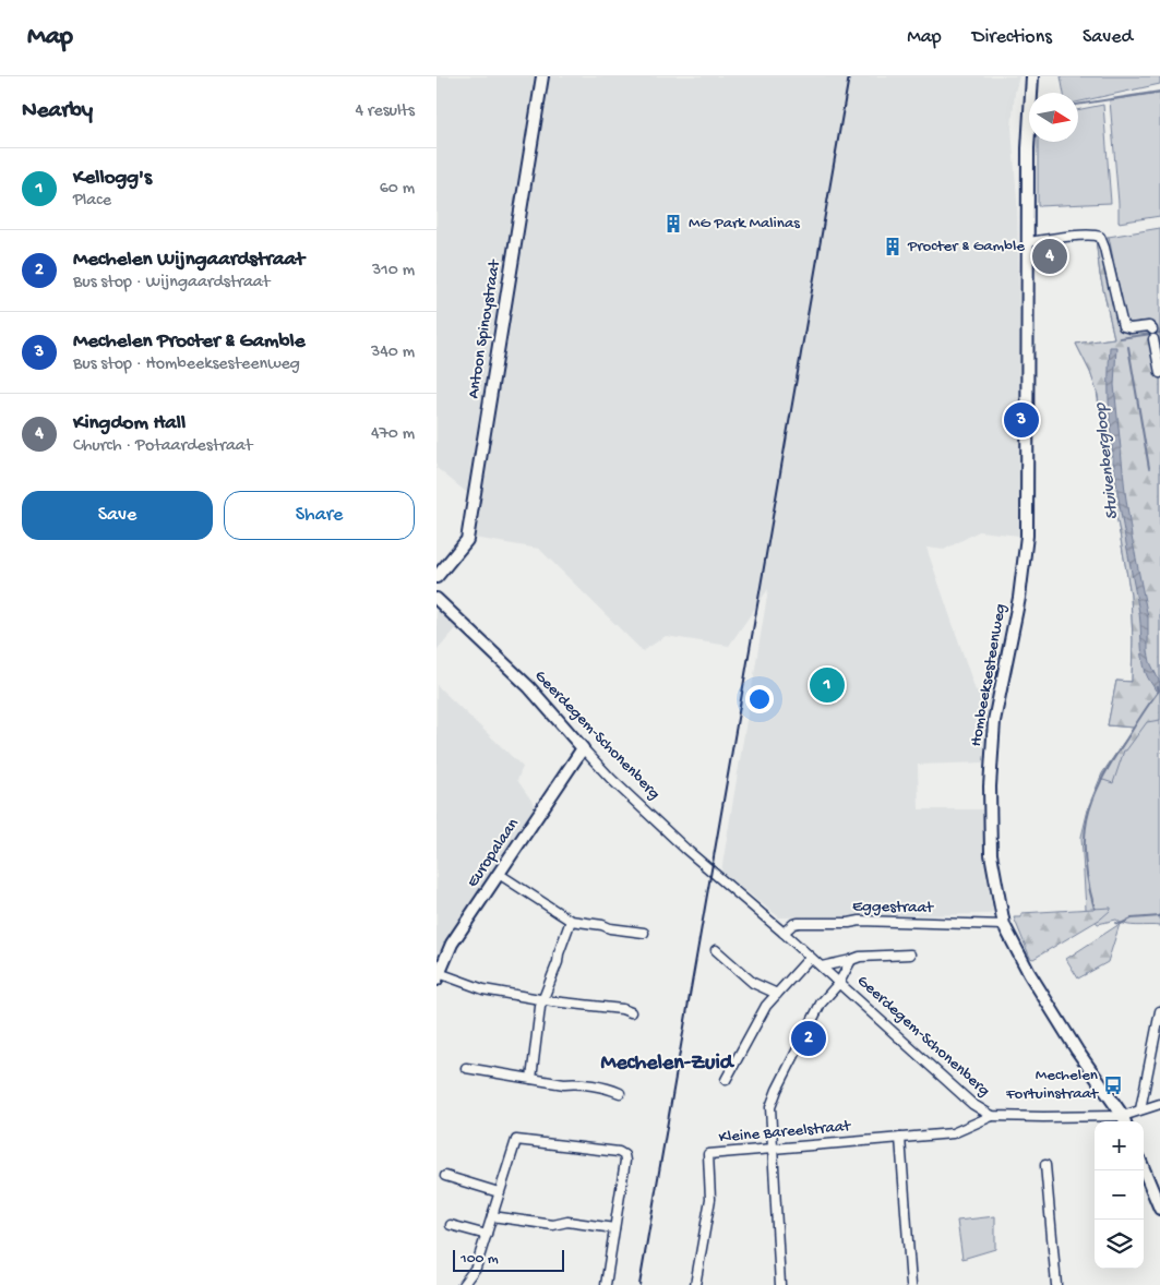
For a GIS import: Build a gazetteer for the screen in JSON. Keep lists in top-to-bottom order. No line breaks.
{"streets":{"main road":["Antoon Spinoystraat","Hombeeksesteenweg","Geerdegem-Schonenberg","Europalaan"],"street":["Eggestraat","Kleine Bareelstraat"]},"crossings":[["Hombeeksesteenweg","Geerdegem-Schonenberg"],["Hombeeksesteenweg","Eggestraat"],["Geerdegem-Schonenberg","Europalaan"],["Geerdegem-Schonenberg","Eggestraat"],["Geerdegem-Schonenberg","Kleine Bareelstraat"]],"districts":["Mechelen-Zuid"],"water":["Stuivenbergloop"],"places":{"building":["MG Park Malinas","Procter & Gamble"],"bus stop":["Mechelen Fortuinstraat"]},"scale_bar":"100 m","north":"right","page":{"header":"Map","nav":["Map","Directions","Saved"],"heading":["Nearby","4 results"],"list":[{"mark":"1","name":"Kellogg's","note":"Place","value":"60 m"},{"mark":"2","name":"Mechelen Wijngaardstraat","note":"Bus stop · Wijngaardstraat","value":"310 m"},{"mark":"3","name":"Mechelen Procter & Gamble","note":"Bus stop · Hombeeksesteenweg","value":"340 m"},{"mark":"4","name":"Kingdom Hall","note":"Church · Potaardestraat","value":"470 m"}],"pins":["4","3","1","2"],"buttons":["Save","Share"],"map_buttons":["+","−"],"scale":"100 m"}}
